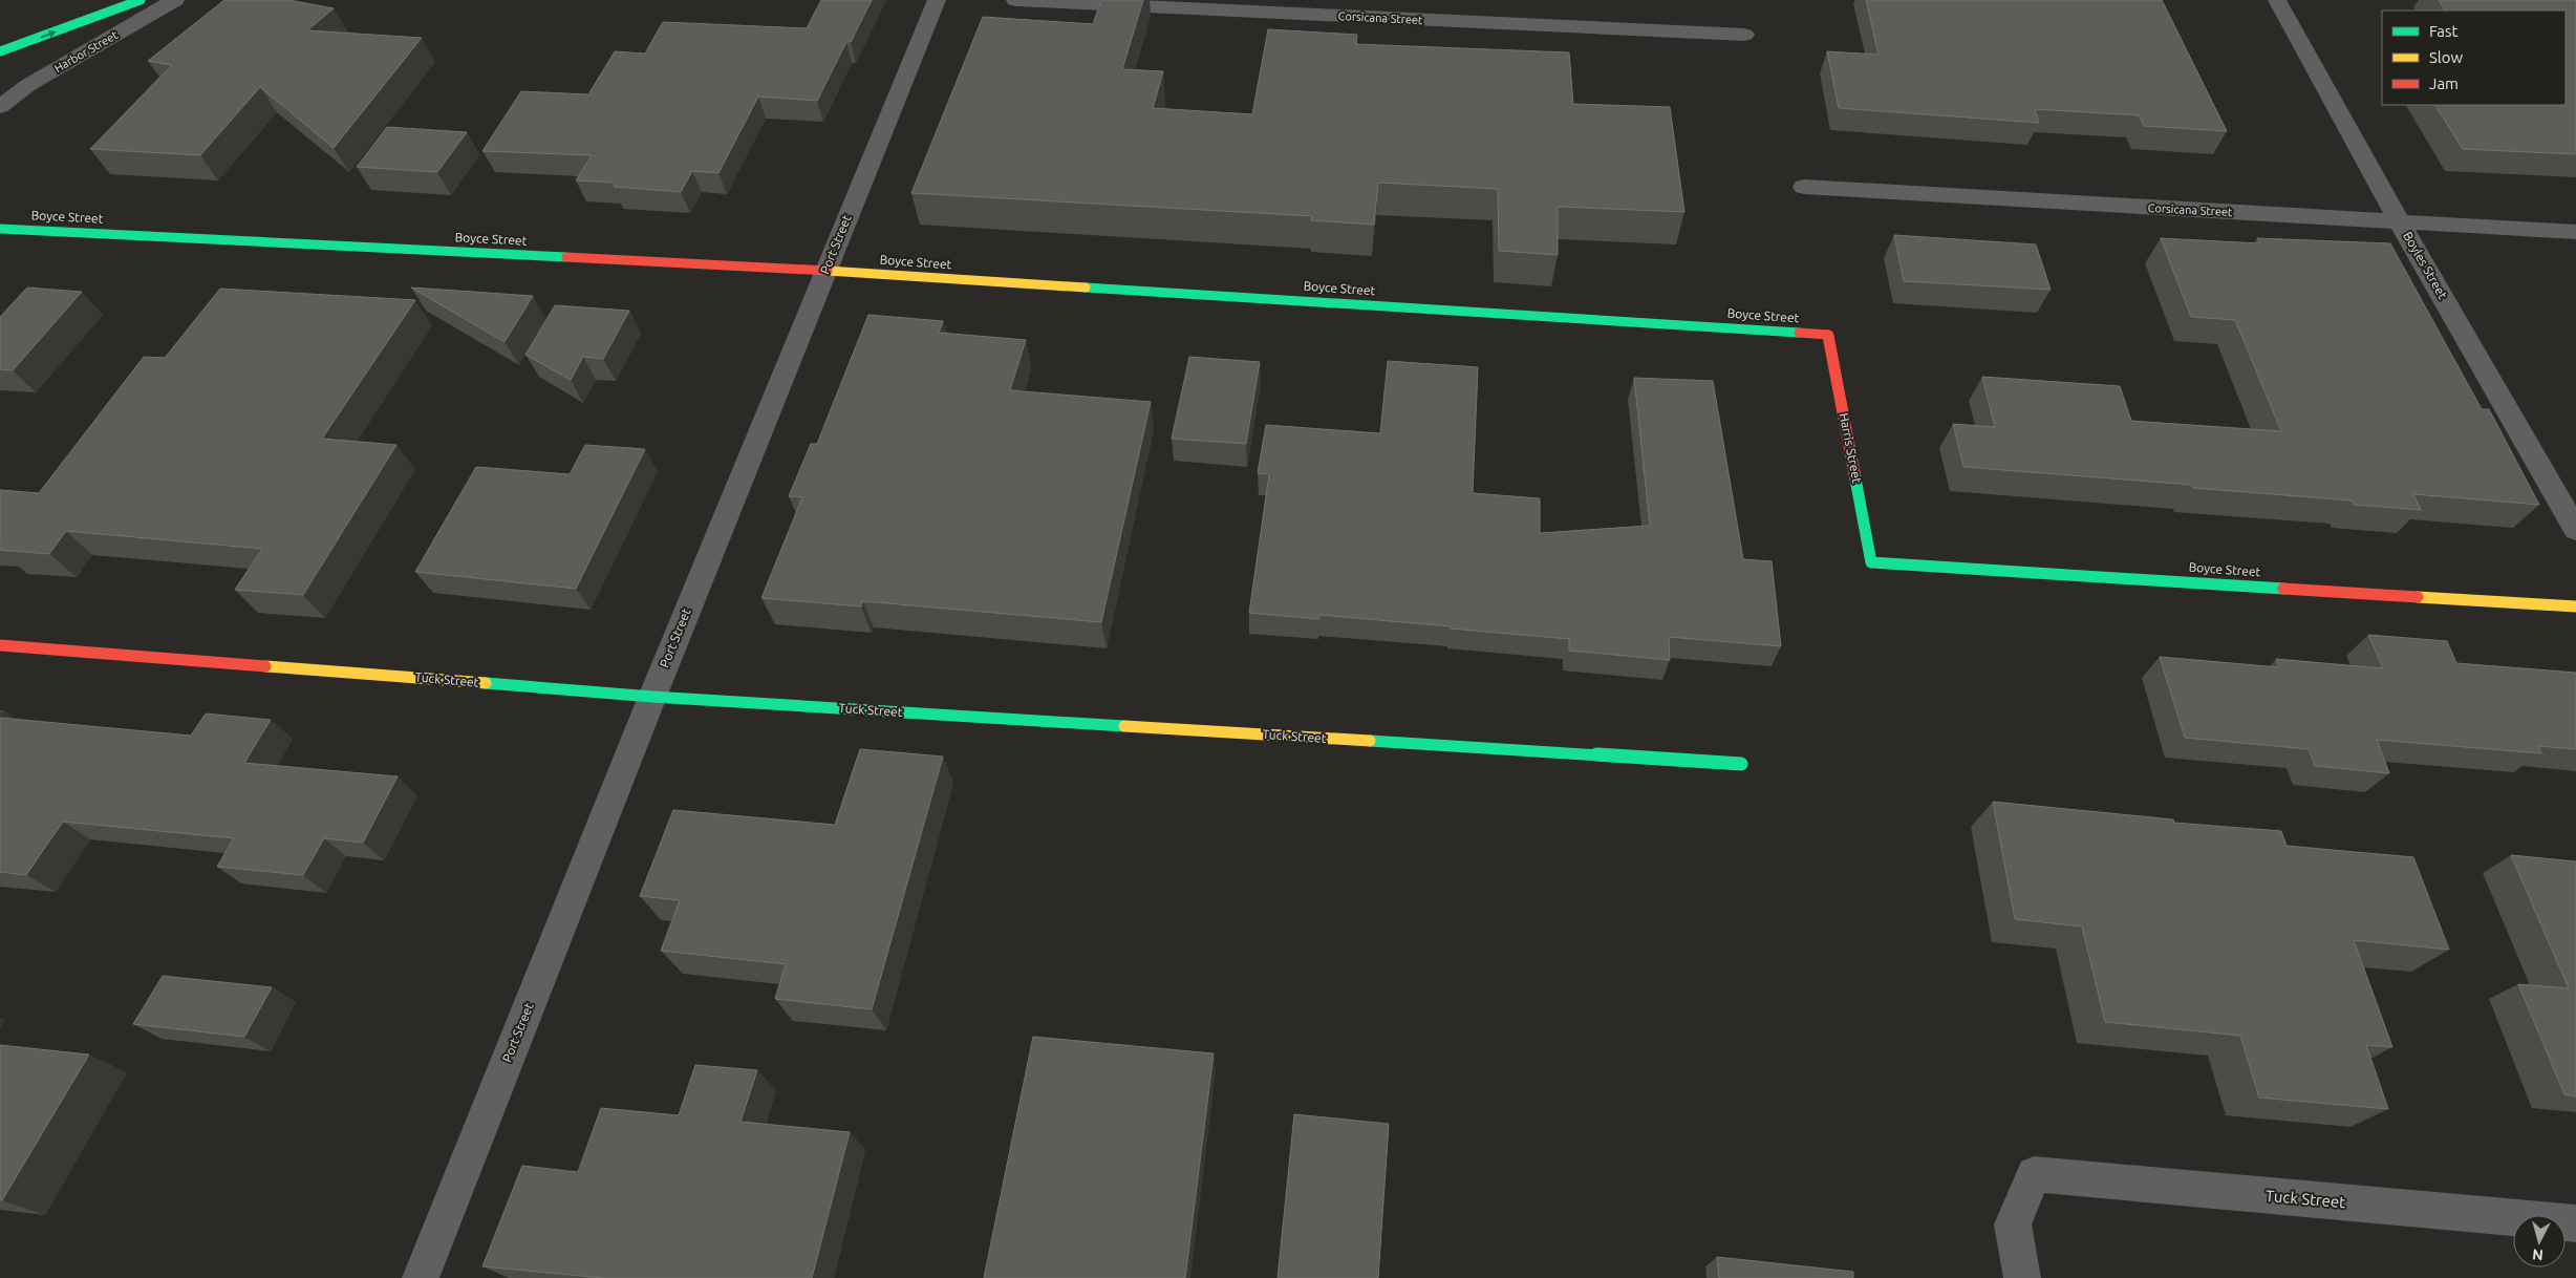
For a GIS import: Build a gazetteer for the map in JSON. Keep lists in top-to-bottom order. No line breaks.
{"streets":{"street":["Corsicana Street","Harbor Street","Boyce Street","Port Street","Boyles Street","Harris Street","Tuck Street"]},"crossings":[["Corsicana Street","Boyles Street"],["Boyce Street","Port Street"],["Boyce Street","Harris Street"],["Port Street","Tuck Street"]],"legend":["Fast","Slow","Jam"],"north":"bottom"}
